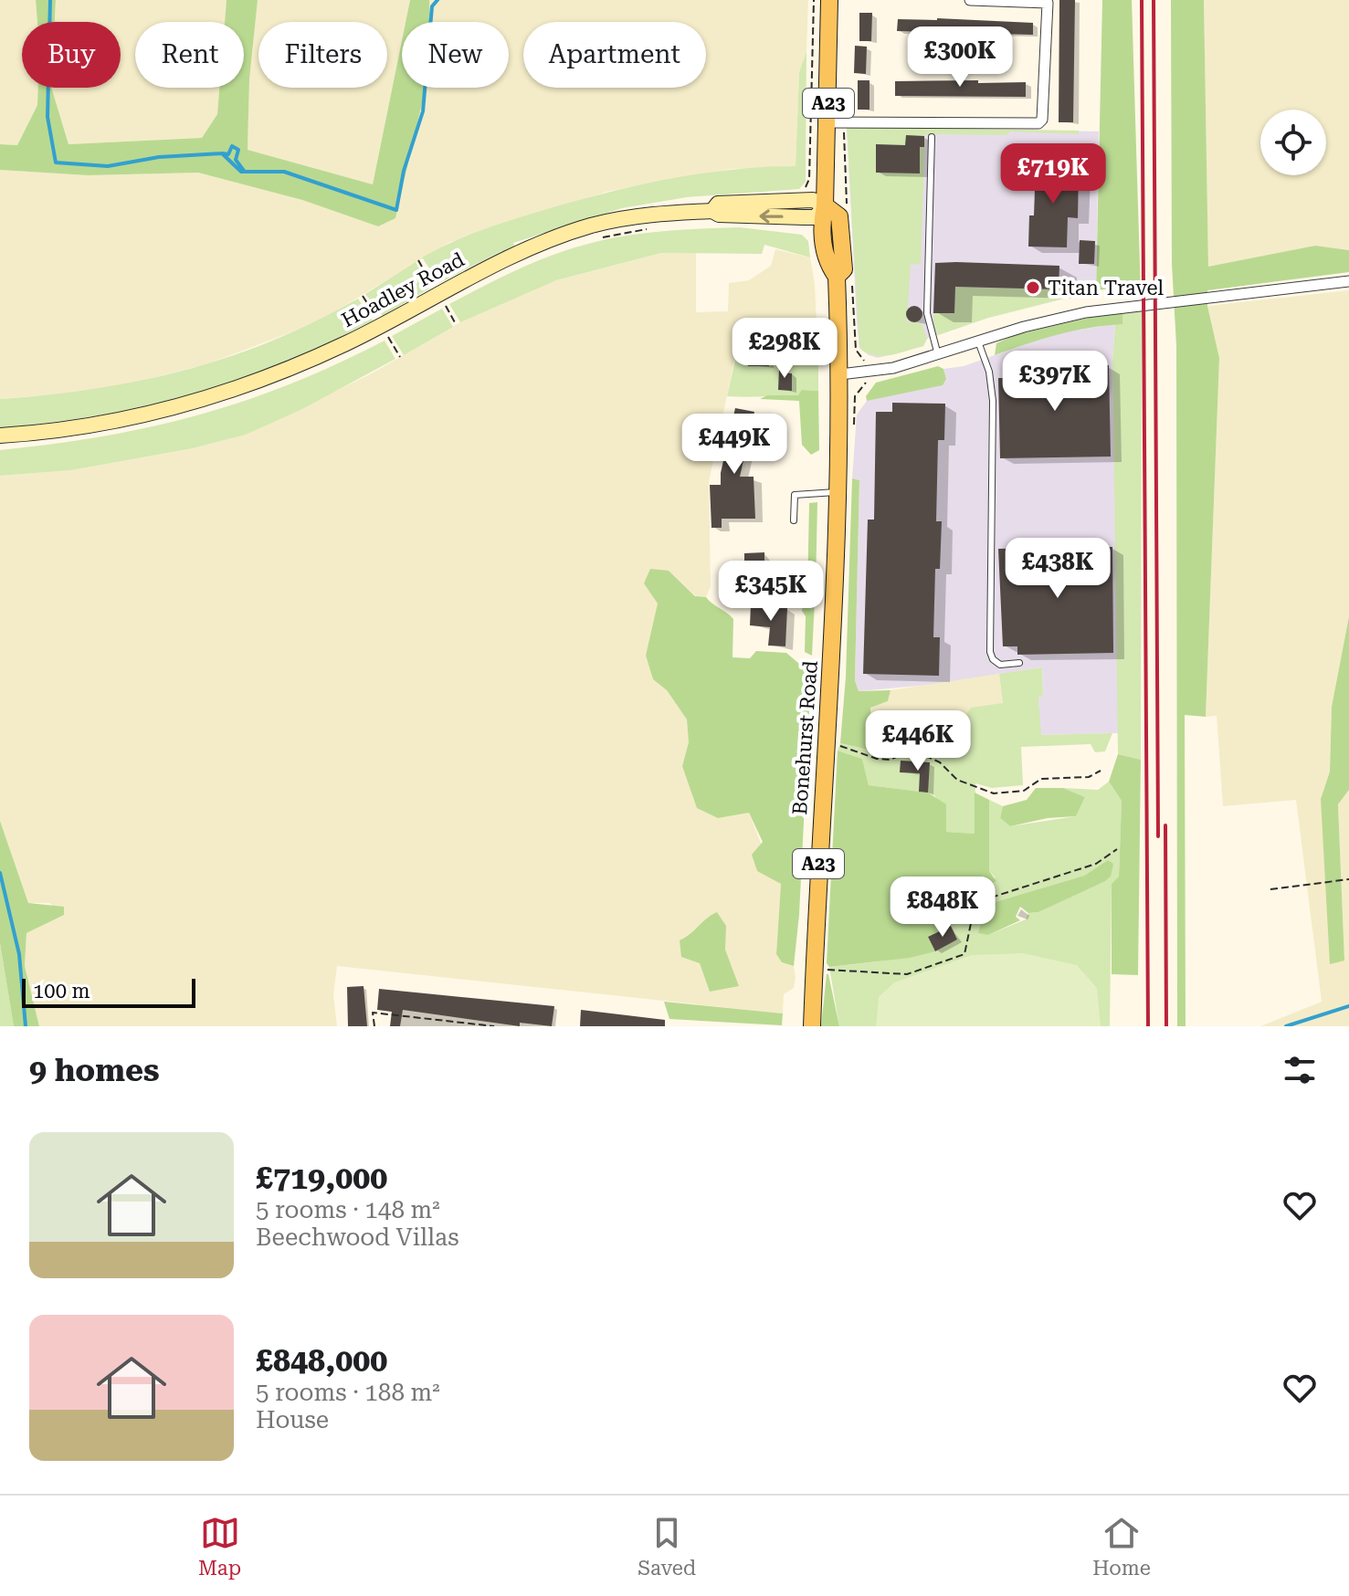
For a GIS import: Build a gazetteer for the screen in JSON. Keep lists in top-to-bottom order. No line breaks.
{"streets":{"main road":["A23","Bonehurst Road"],"street":["Hoadley Road"]},"crossings":[["Hoadley Road","Bonehurst Road"]],"places":["Titan Travel"],"scale_bar":"100 m","page":{"chip":["Buy","Rent","Filters","New","Apartment"],"price":["£300K","£719K","£298K","£397K","£449K","£438K","£345K","£446K","£848K"],"scale":"100 m","heading":"9 homes","list":[{"name":"£719,000","note":"5 rooms · 148 m² · Beechwood Villas"},{"name":"£848,000","note":"5 rooms · 188 m² · House"}],"tabs":["Map","Saved","Home"]}}
